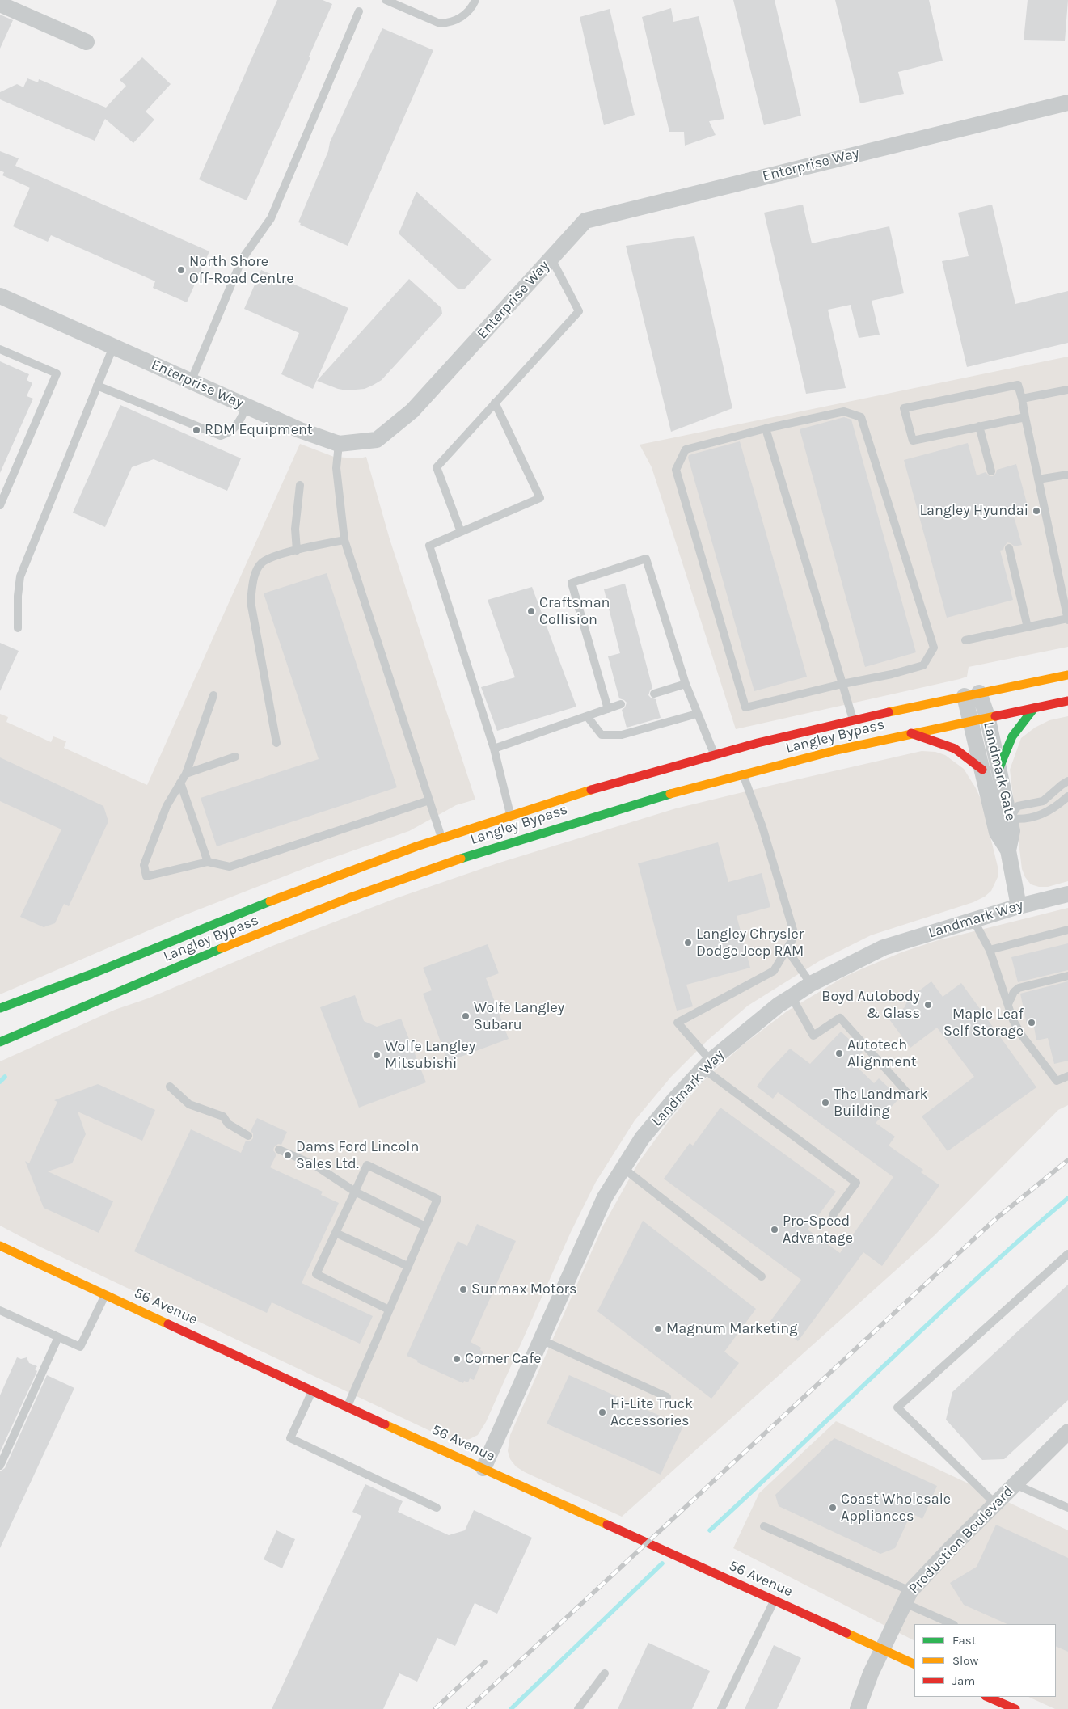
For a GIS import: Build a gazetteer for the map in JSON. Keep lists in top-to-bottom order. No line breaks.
{"streets":{"main road":["Langley Bypass","56 Avenue"],"street":["Enterprise Way","Landmark Gate","Landmark Way","Production Boulevard"]},"crossings":[["Langley Bypass","Landmark Gate"],["Landmark Gate","Landmark Way"],["Landmark Way","56 Avenue"],["56 Avenue","Production Boulevard"]],"places":["North Shore Off-Road Centre","RDM Equipment","Langley Hyundai","Craftsman Collision","Langley Chrysler Dodge Jeep RAM","Boyd Autobody & Glass","Wolfe Langley Subaru","Maple Leaf Self Storage","Autotech Alignment","Wolfe Langley Mitsubishi","The Landmark Building","Dams Ford Lincoln Sales Ltd.","Pro-Speed Advantage","Sunmax Motors","Magnum Marketing","Corner Cafe","Hi-Lite Truck Accessories","Coast Wholesale Appliances"],"legend":["Fast","Slow","Jam"]}
